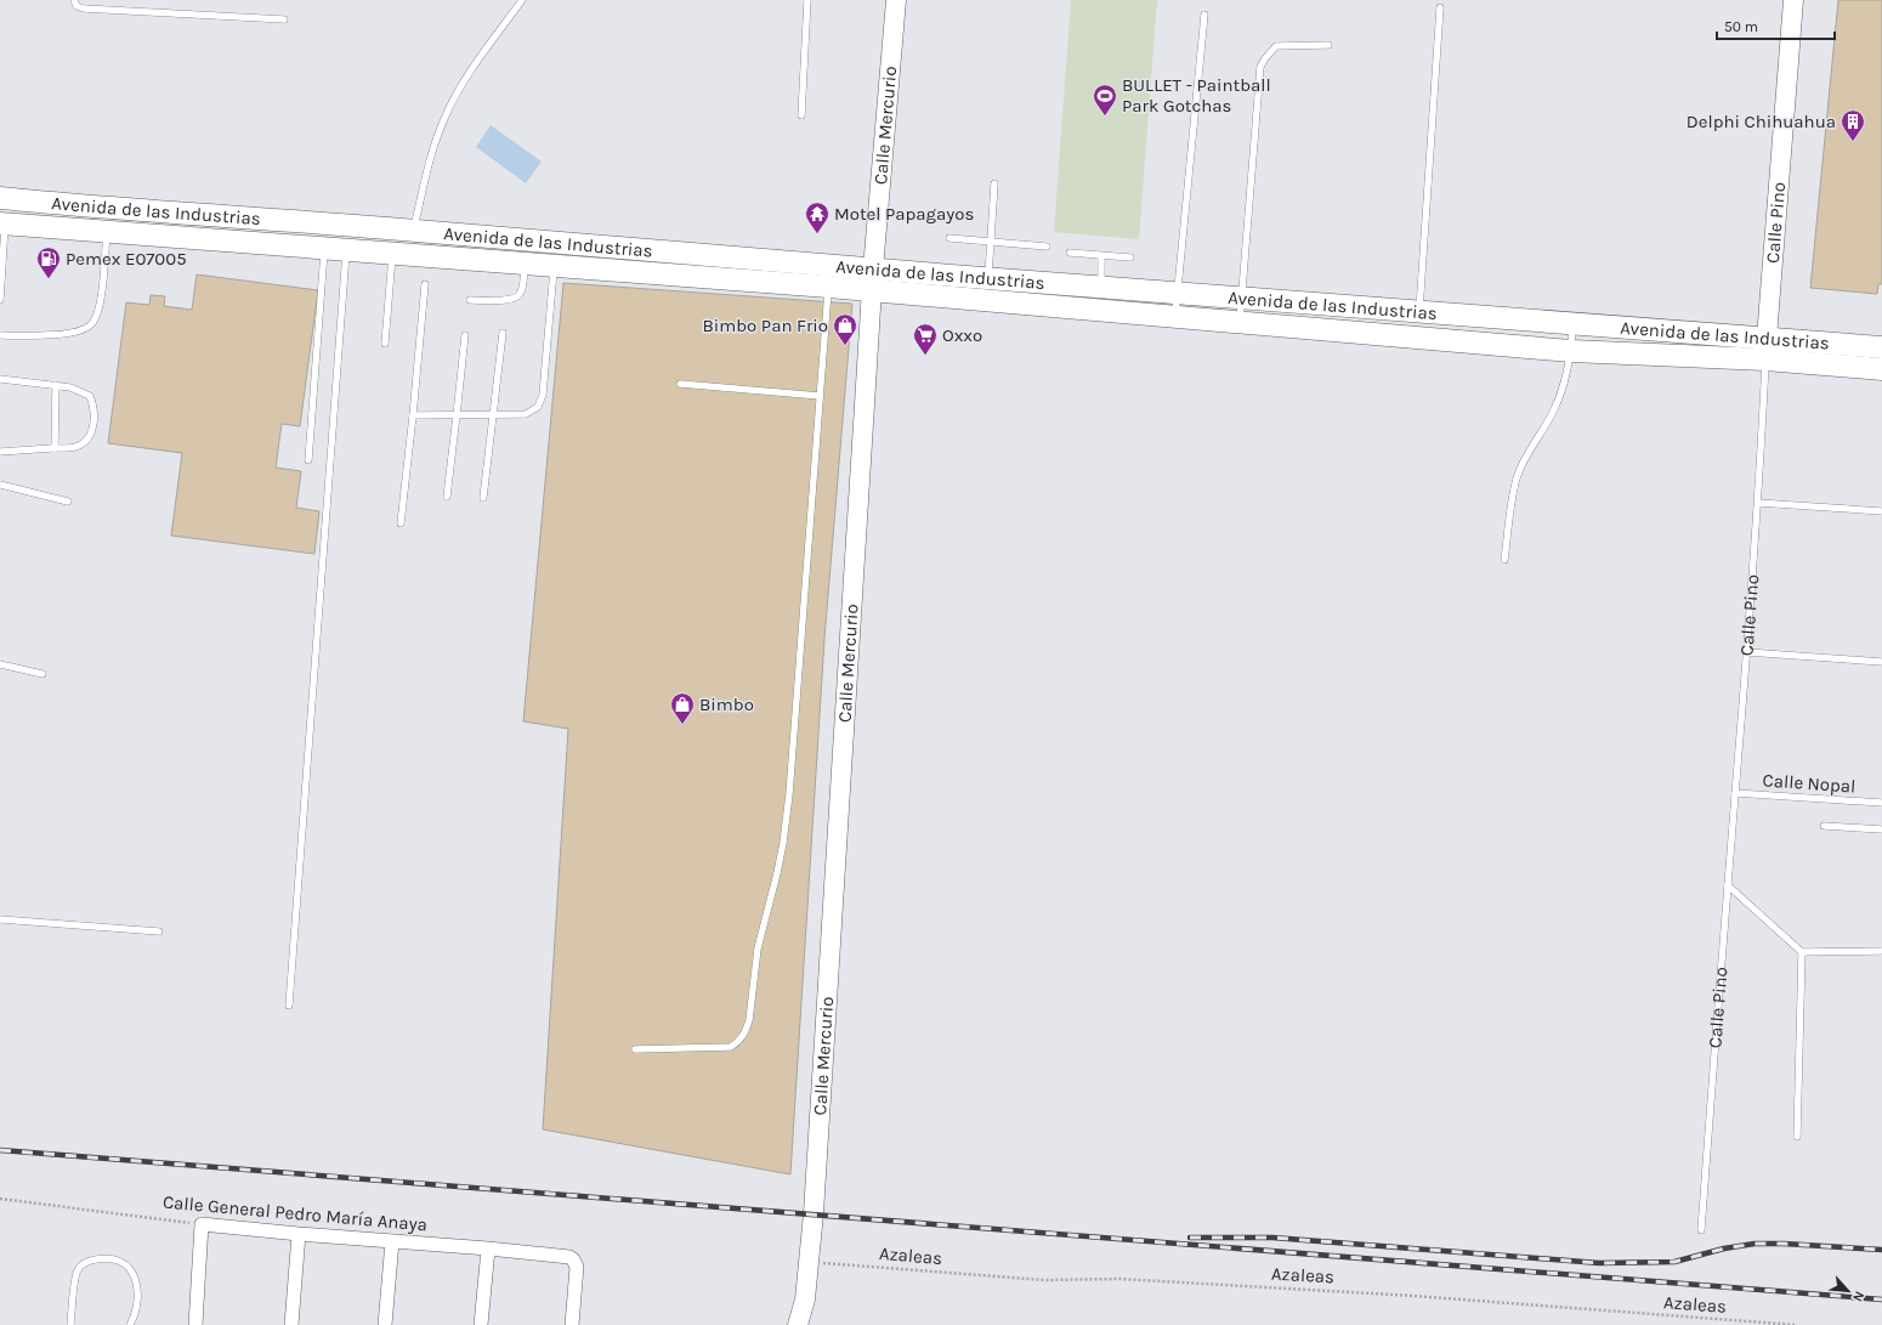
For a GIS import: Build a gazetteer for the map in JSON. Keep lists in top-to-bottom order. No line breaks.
{"streets":{"main road":["Calle Mercurio","Avenida de las Industrias","Calle Pino"],"street":["Calle General Pedro María Anaya"],"lane":["Calle Nopal"],"path":["Azaleas"]},"crossings":[["Calle Mercurio","Avenida de las Industrias"],["Calle Mercurio","Azaleas"],["Avenida de las Industrias","Calle Pino"],["Calle Pino","Calle Nopal"]],"places":{"sports":["BULLET - Paintball Park Gotchas"],"building":["Delphi Chihuahua"],"temple":["Motel Papagayos"],"fuel station":["Pemex E07005"],"shop":["Bimbo Pan Frio","Bimbo"],"supermarket":["Oxxo"]},"scale_bar":"50 m","north":"bottom right"}
